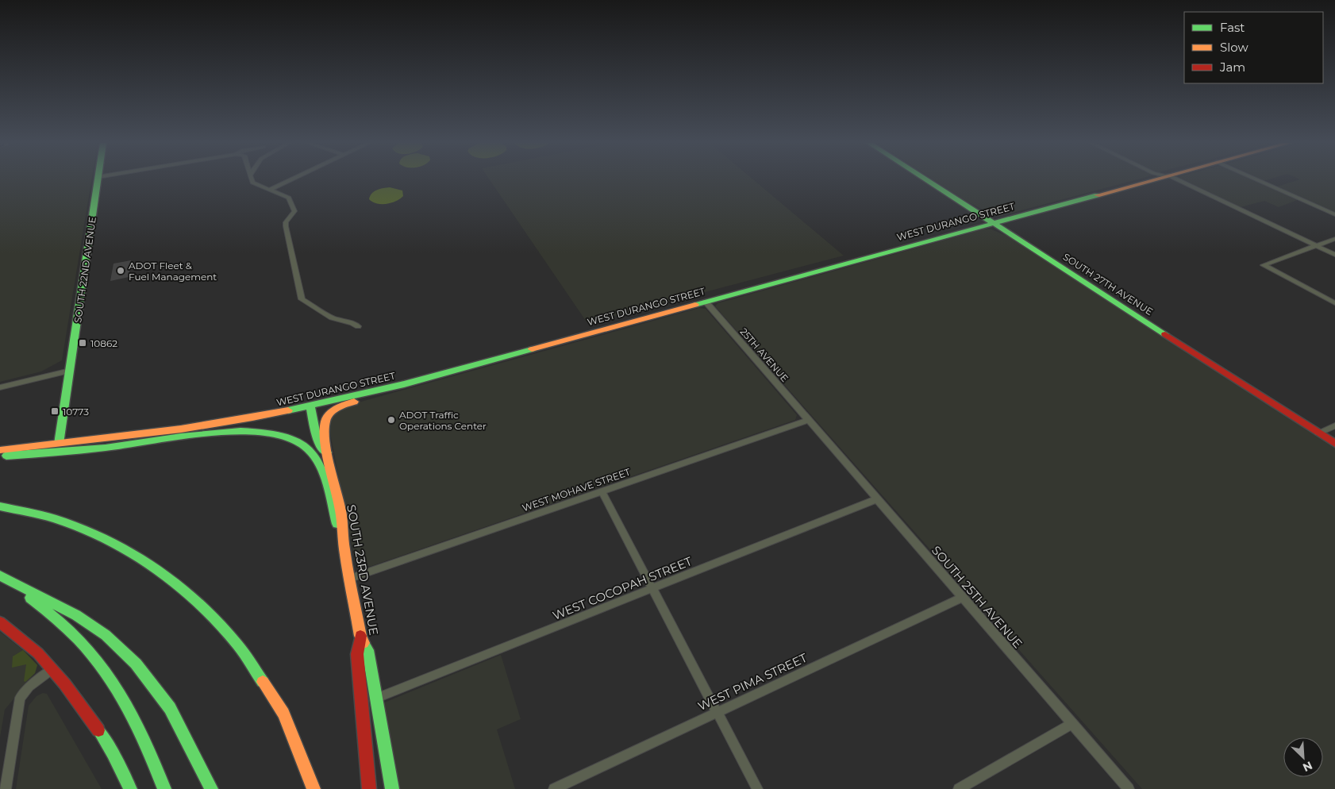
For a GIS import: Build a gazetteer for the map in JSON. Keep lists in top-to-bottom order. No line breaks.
{"streets":{"main road":["WEST DURANGO STREET","SOUTH 22ND AVENUE","SOUTH 27TH AVENUE","SOUTH 23RD AVENUE"],"street":["25TH AVENUE","WEST MOHAVE STREET","WEST COCOPAH STREET","SOUTH 25TH AVENUE","WEST PIMA STREET"]},"crossings":[["WEST DURANGO STREET","SOUTH 22ND AVENUE"],["WEST DURANGO STREET","SOUTH 27TH AVENUE"],["WEST DURANGO STREET","25TH AVENUE"],["WEST DURANGO STREET","SOUTH 23RD AVENUE"],["25TH AVENUE","WEST MOHAVE STREET"],["25TH AVENUE","SOUTH 25TH AVENUE"],["WEST MOHAVE STREET","SOUTH 23RD AVENUE"],["WEST MOHAVE STREET","SOUTH 25TH AVENUE"],["SOUTH 23RD AVENUE","WEST COCOPAH STREET"],["WEST COCOPAH STREET","SOUTH 25TH AVENUE"],["SOUTH 25TH AVENUE","WEST PIMA STREET"]],"places":{"other":["ADOT Fleet & Fuel Management","ADOT Traffic Operations Center"],"transit":["10862","10773"]},"legend":["Fast","Slow","Jam"],"north":"bottom right"}
